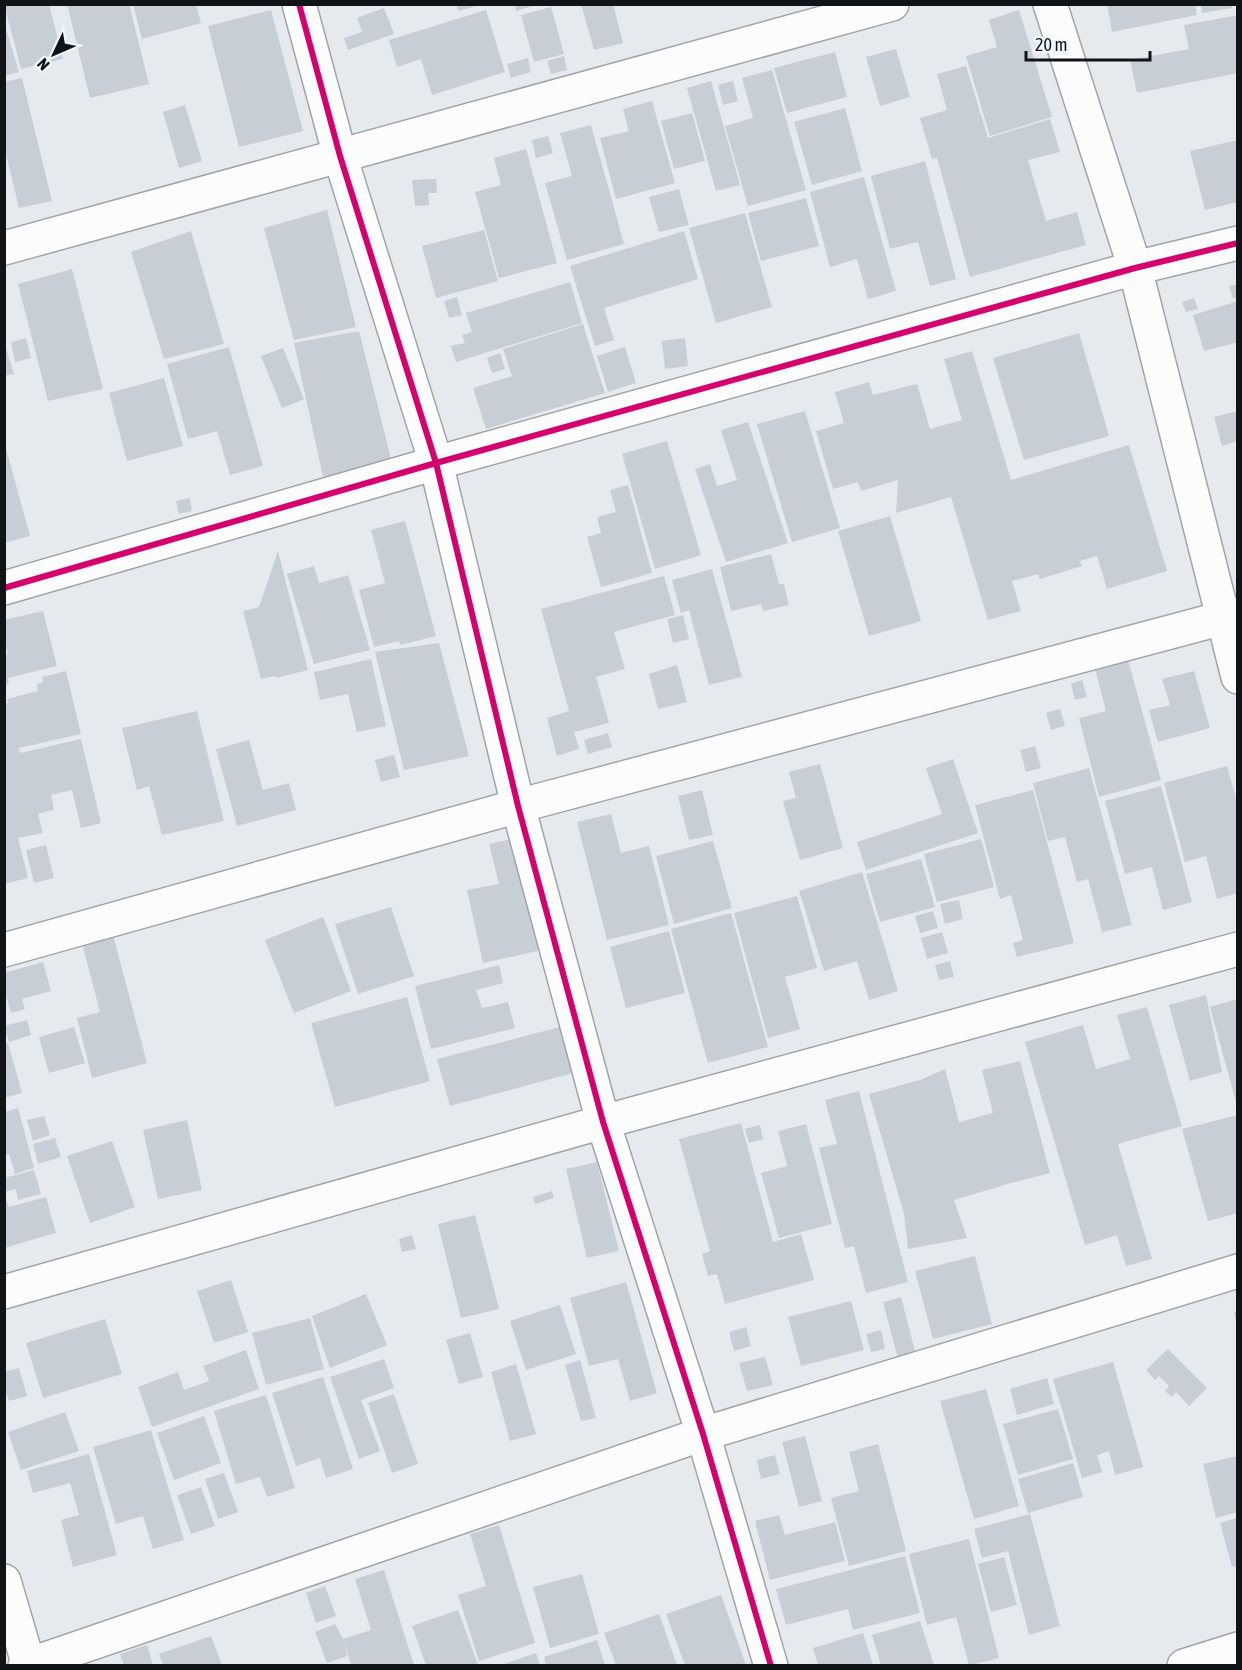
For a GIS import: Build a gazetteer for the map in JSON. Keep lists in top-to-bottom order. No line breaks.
{"scale_bar":"20 m","north":"bottom left"}
